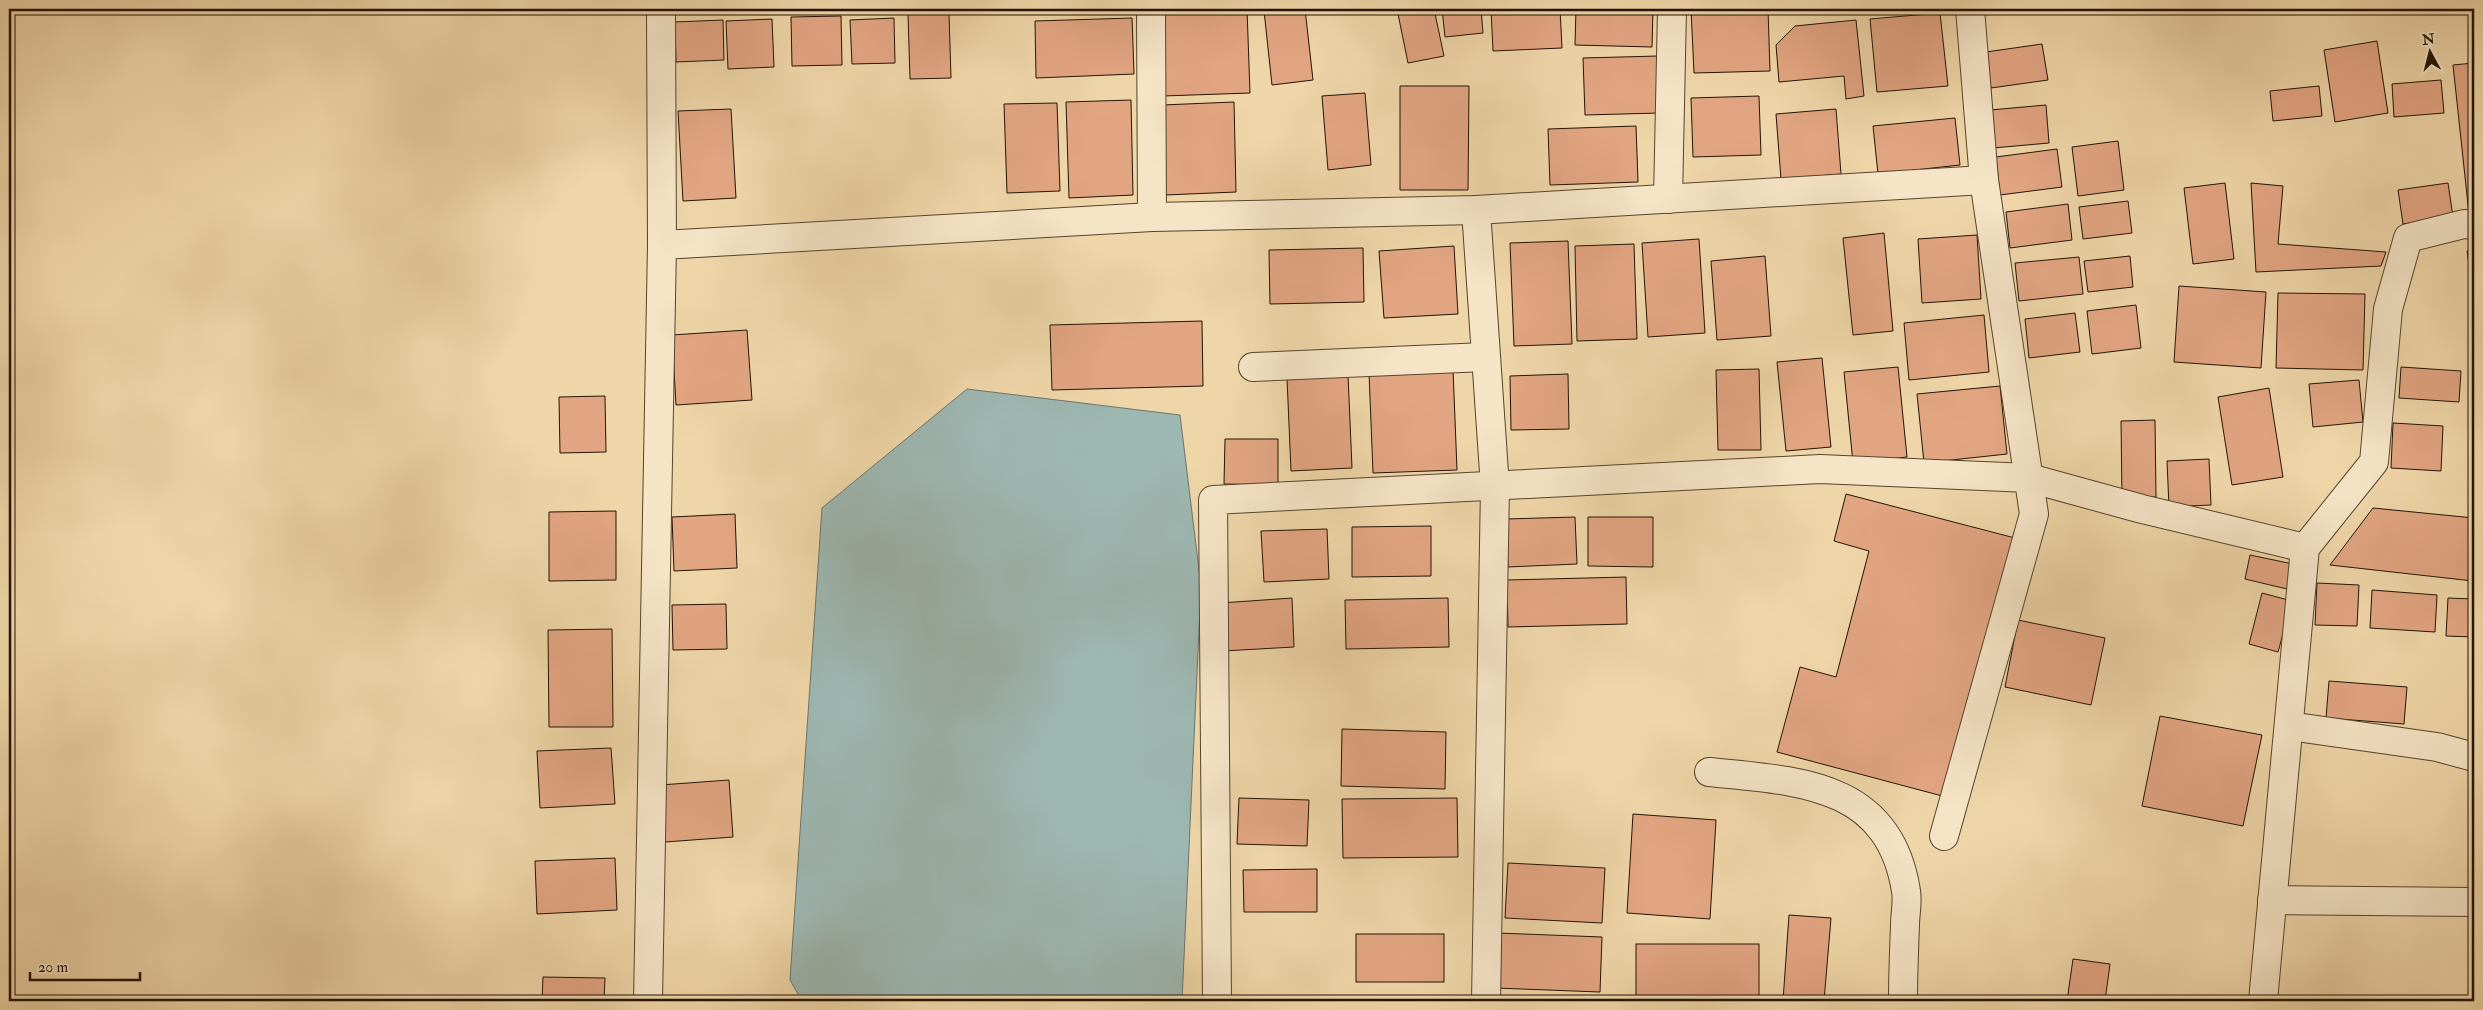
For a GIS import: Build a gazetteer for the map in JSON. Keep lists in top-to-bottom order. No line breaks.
{"scale_bar":"20 m","north":"top"}
